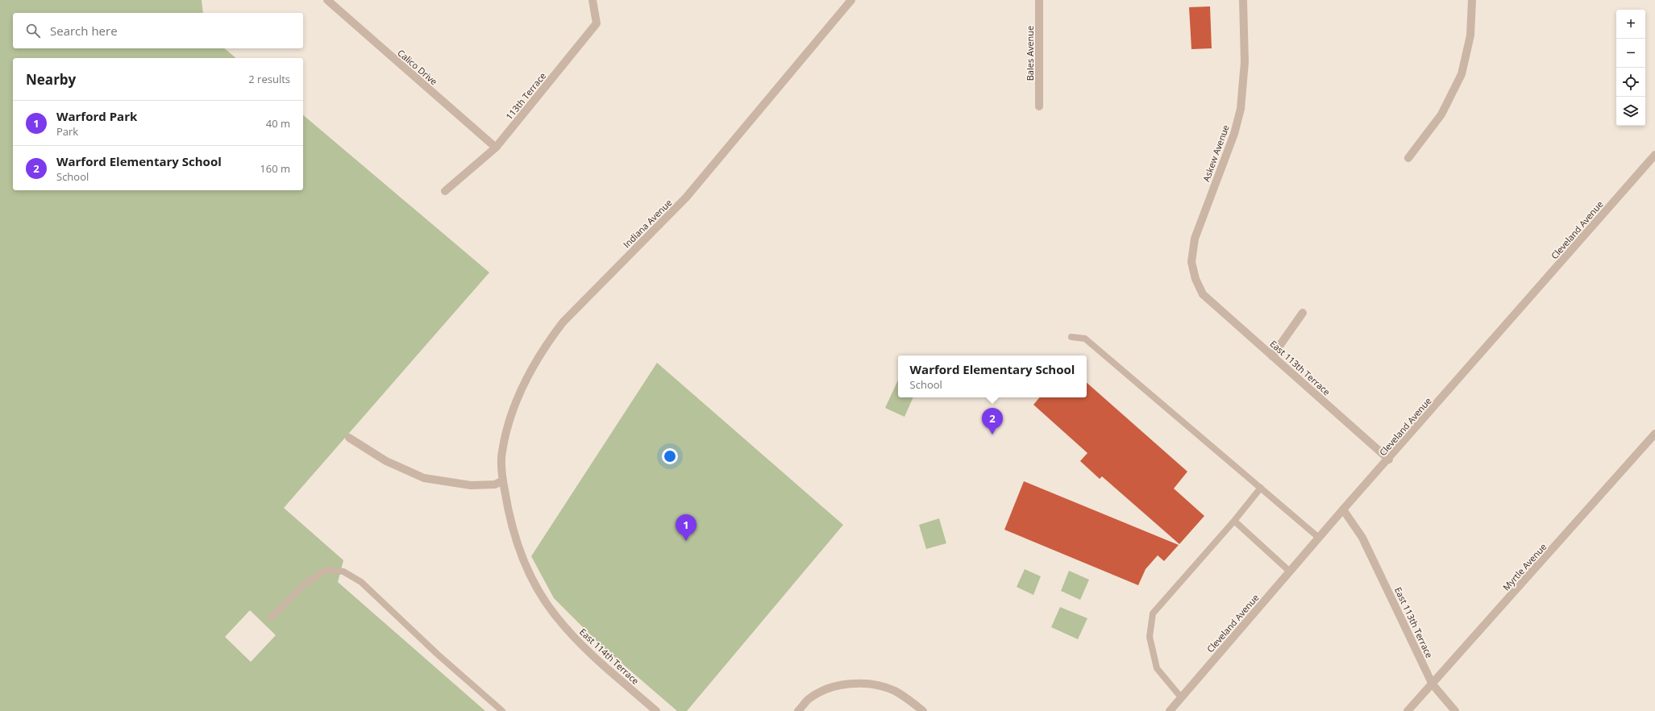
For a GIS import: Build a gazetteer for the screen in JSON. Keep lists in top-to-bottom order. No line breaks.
{"streets":{"street":["Bales Avenue","Calico Drive","113th Terrace","Askew Avenue","Indiana Avenue","Cleveland Avenue","East 113th Terrace","Myrtle Avenue","East 114th Terrace"]},"crossings":[["Calico Drive","113th Terrace"],["Askew Avenue","East 113th Terrace"],["Indiana Avenue","East 114th Terrace"],["Cleveland Avenue","East 113th Terrace"],["East 113th Terrace","Myrtle Avenue"]],"page":{"map_buttons":["+","−"],"search":"Search here","heading":["Nearby","2 results"],"list":[{"mark":"1","name":"Warford Park","note":"Park","value":"40 m"},{"mark":"2","name":"Warford Elementary School","note":"School","value":"160 m"}],"popup":["Warford Elementary School","School"],"pins":["2","1"]}}
